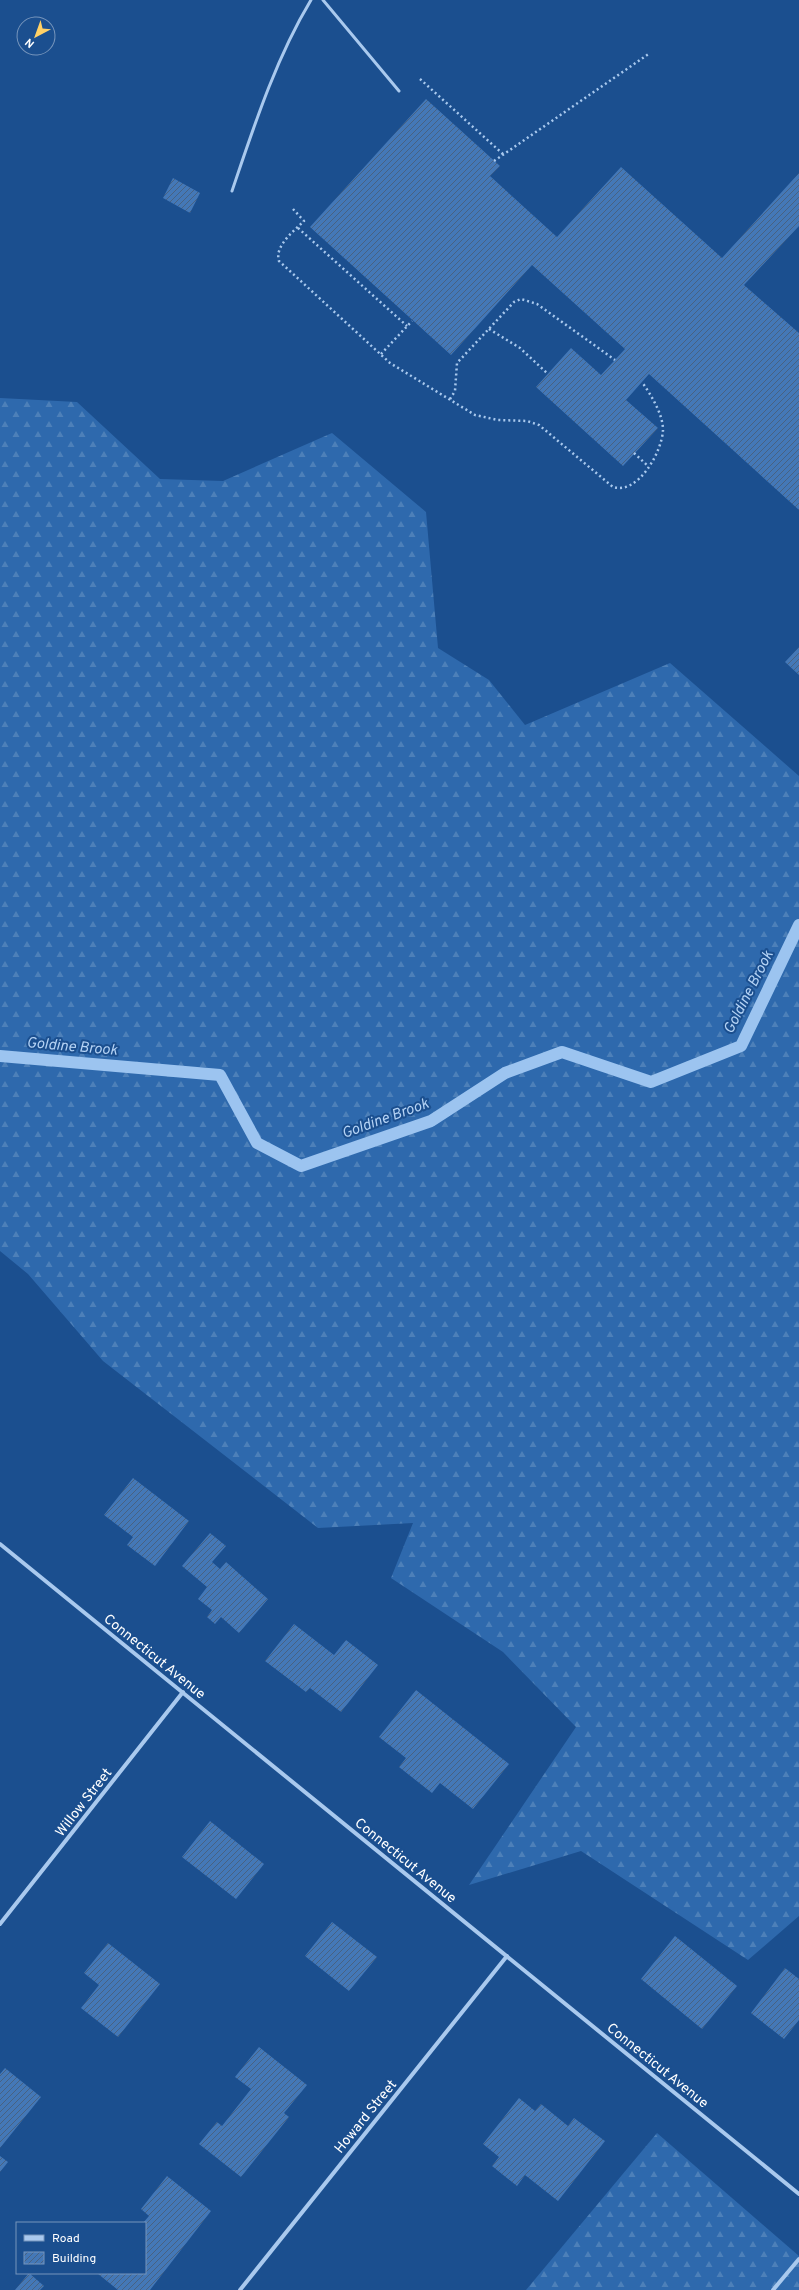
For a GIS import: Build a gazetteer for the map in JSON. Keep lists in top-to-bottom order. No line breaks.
{"streets":{"street":["Connecticut Avenue","Willow Street","Howard Street"]},"crossings":[["Connecticut Avenue","Willow Street"],["Connecticut Avenue","Howard Street"]],"water":["Goldine Brook"],"legend":["Road","Building"],"north":"bottom left"}
